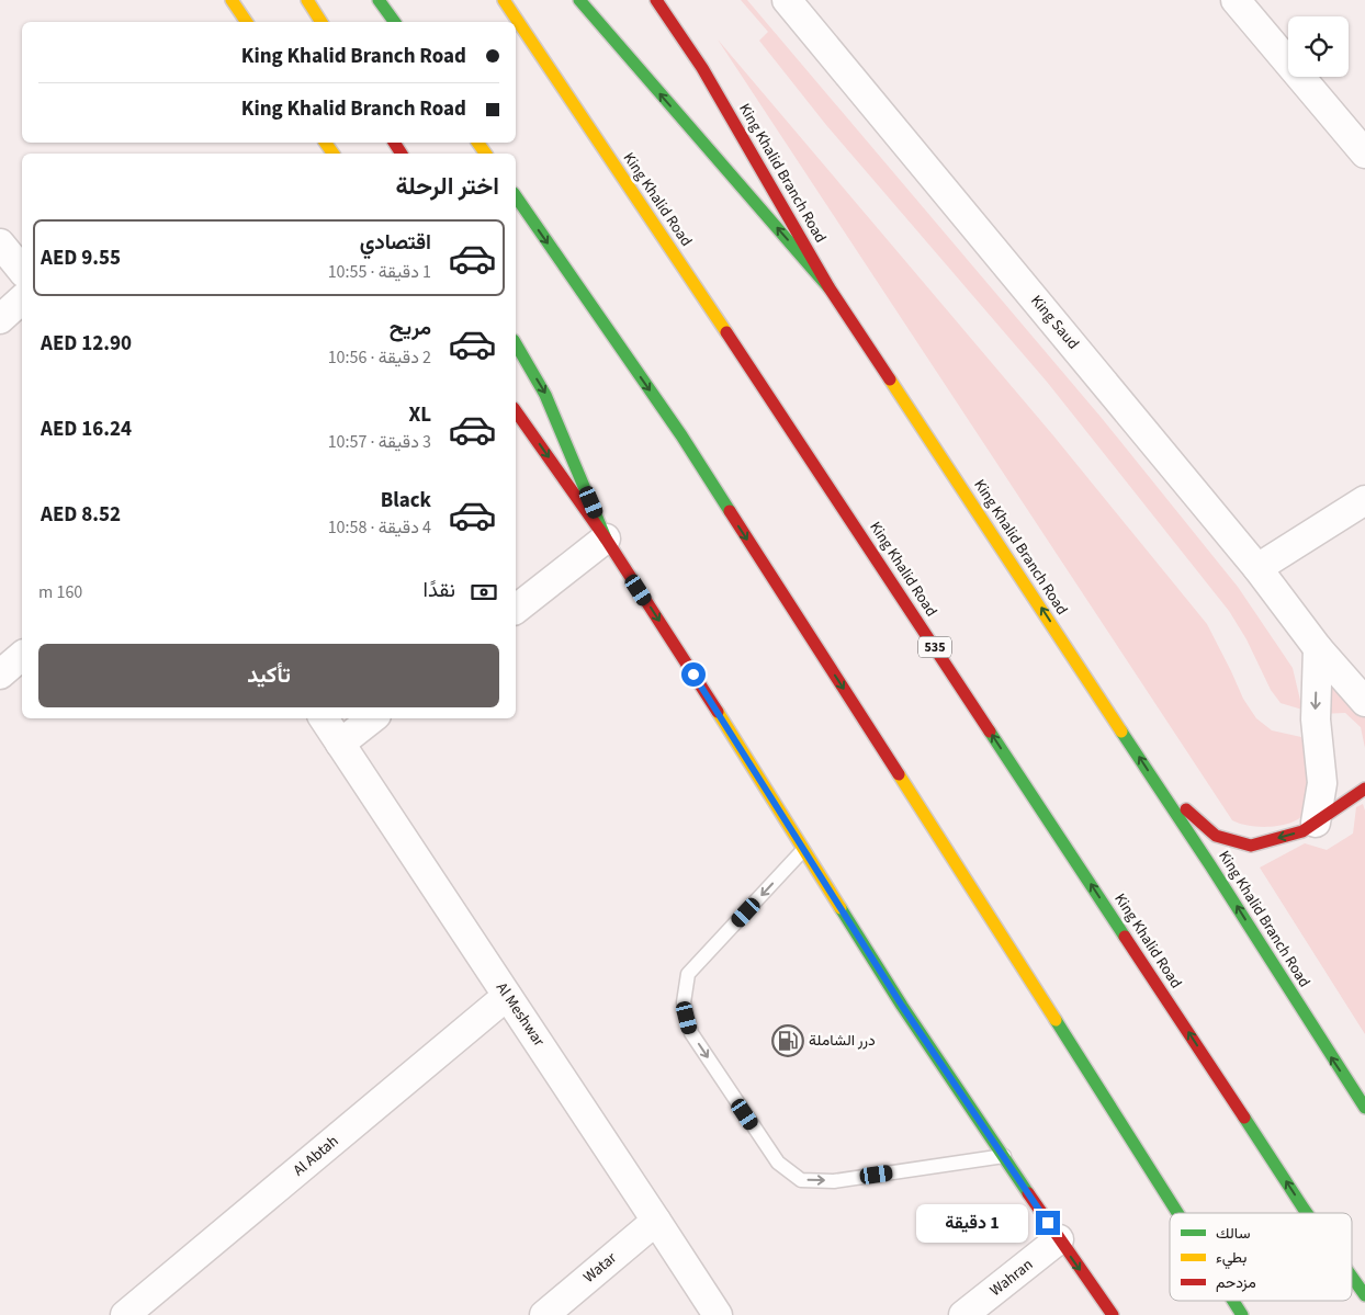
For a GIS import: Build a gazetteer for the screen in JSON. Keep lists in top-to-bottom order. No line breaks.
{"streets":{"main road":["King Khalid Branch Road","King Khalid Road","535"],"street":["King Saud","Al Meshwar","Al Abtah","Watar","Wahran"]},"crossings":[["Al Meshwar","Al Abtah"],["Al Meshwar","Watar"]],"one_way":["King Khalid Branch Road"],"places":{"fuel station":["درر الشاملة"]},"legend":["سالك","بطيء","مزدحم"],"page":{"banner":["King Khalid Branch Road","King Khalid Branch Road"],"heading":"اختر الرحلة","list":[{"name":"اقتصادي","note":"1 دقيقة · 10:55","value":"AED 9.55"},{"name":"مريح","note":"2 دقيقة · 10:56","value":"AED 12.90"},{"name":"XL","note":"3 دقيقة · 10:57","value":"AED 16.24"},{"name":"Black","note":"4 دقيقة · 10:58","value":"AED 8.52"}],"pay":["نقدًا","160 m"],"buttons":"تأكيد","bubble":"1 دقيقة"}}
